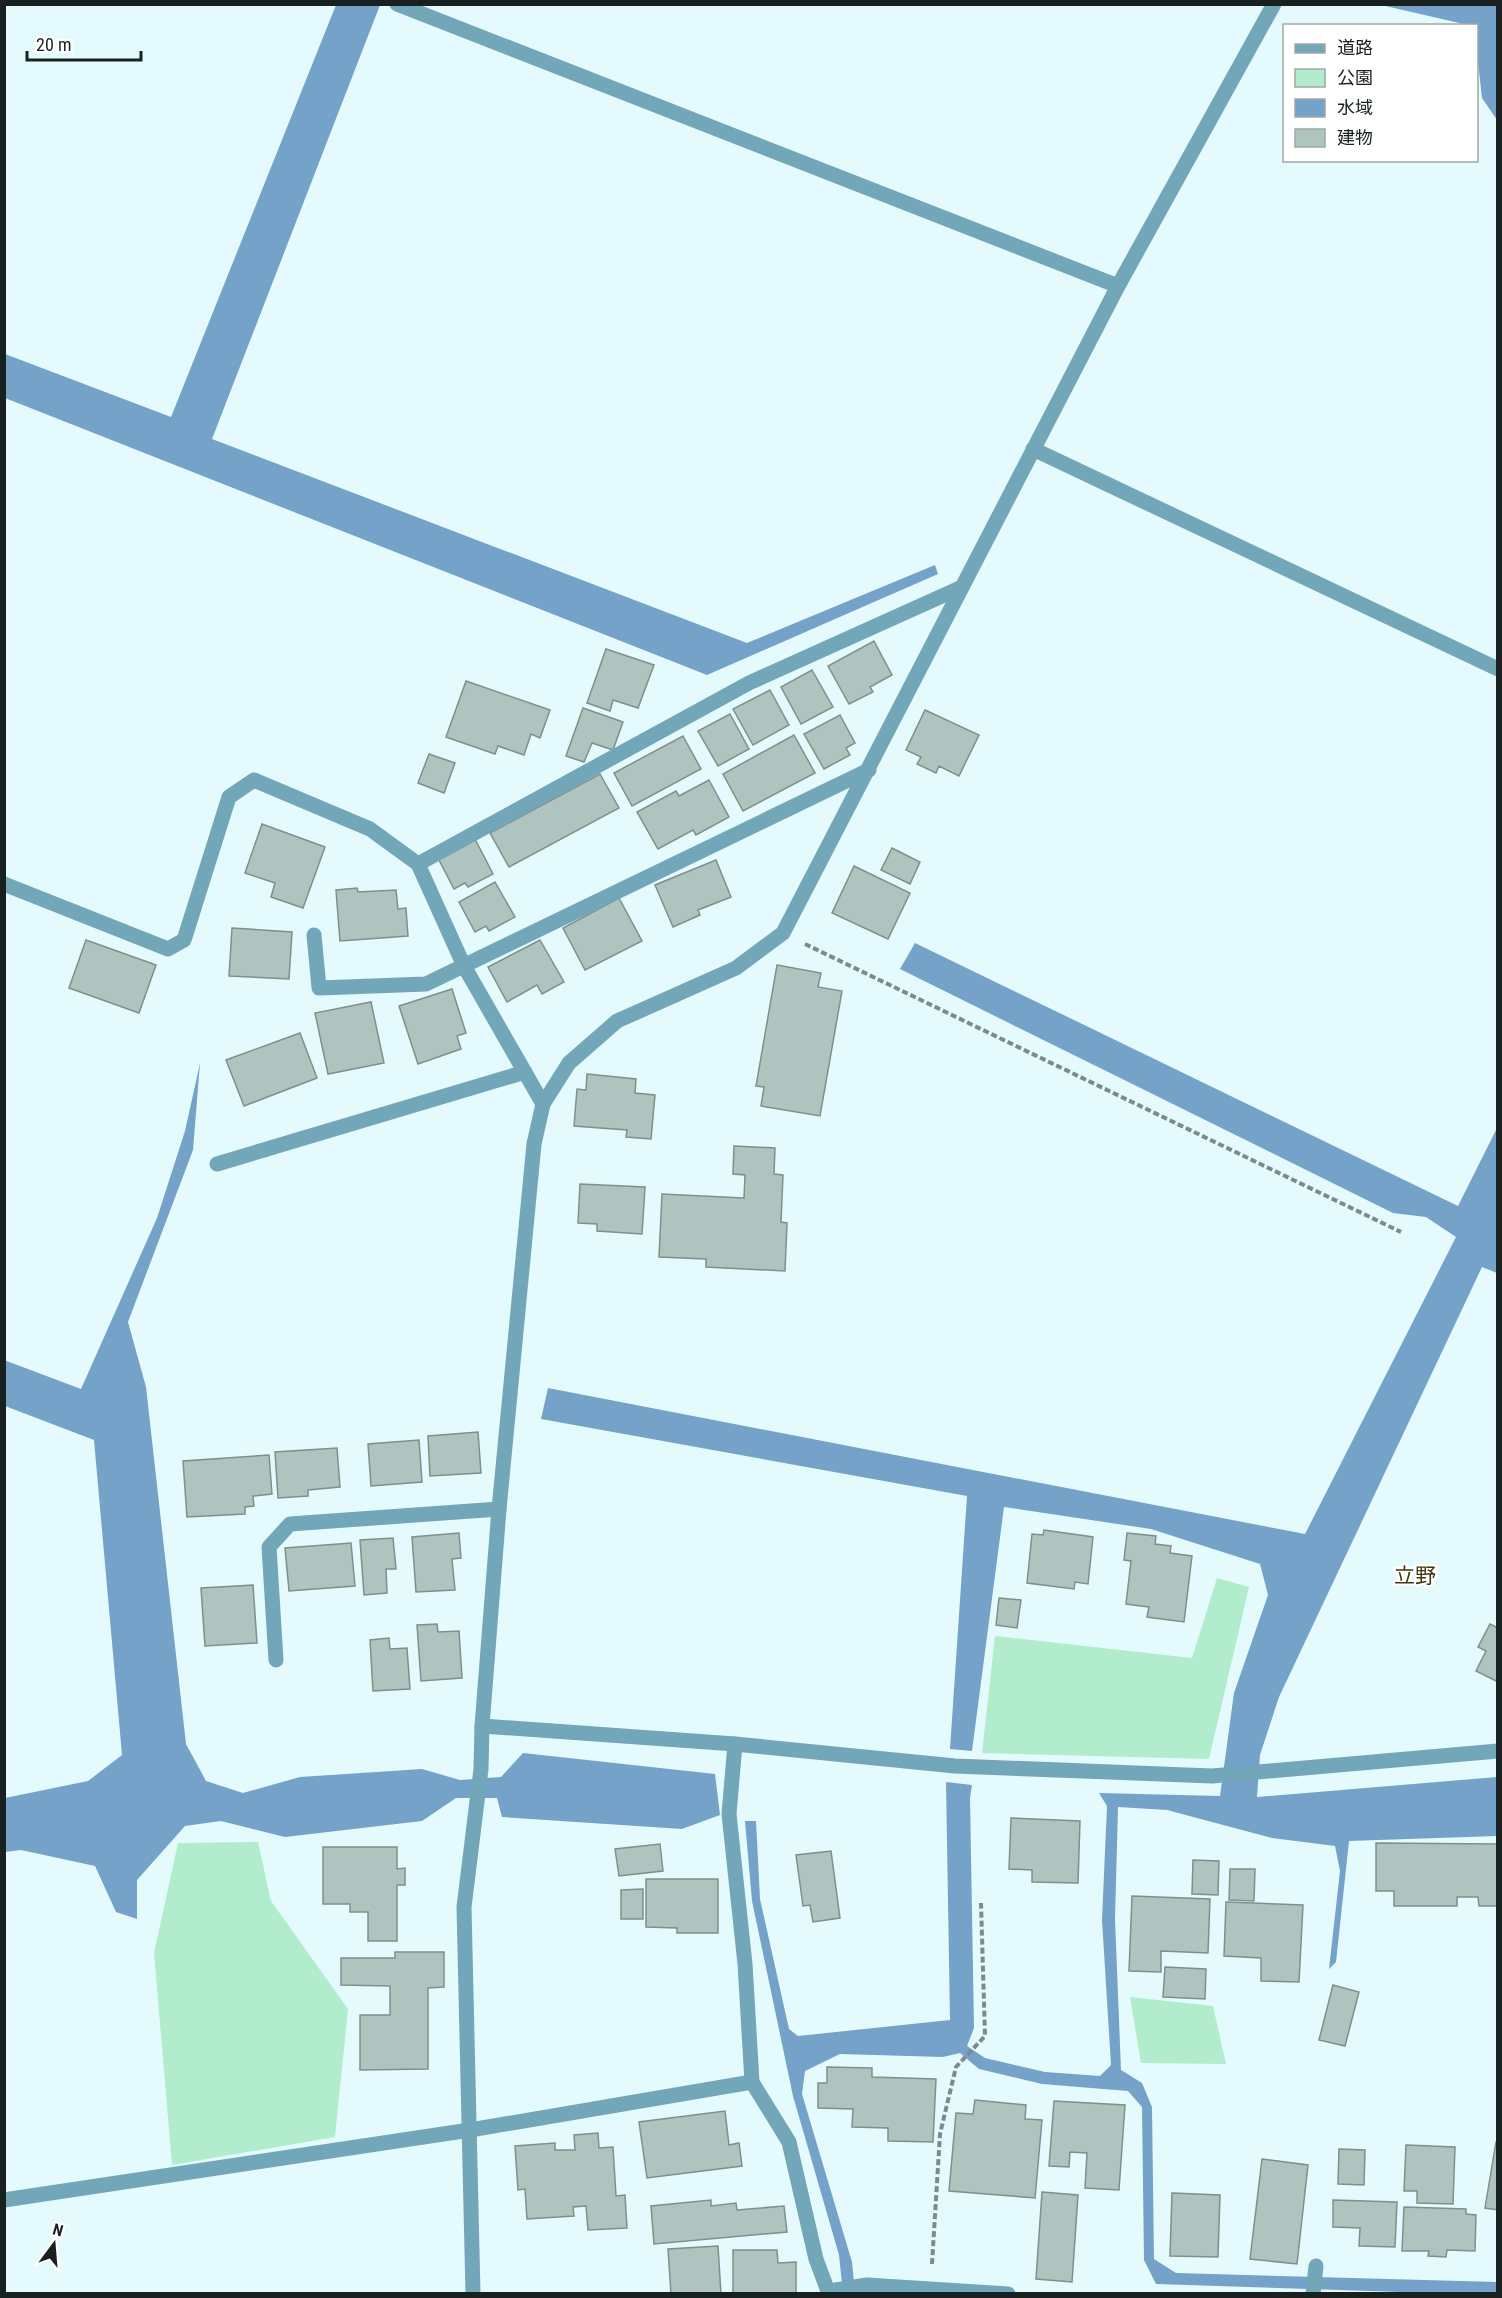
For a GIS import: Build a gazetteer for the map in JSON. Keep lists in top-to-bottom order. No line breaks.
{"districts":["立野"],"legend":["道路","公園","水域","建物"],"scale_bar":"20 m","north":"top"}
